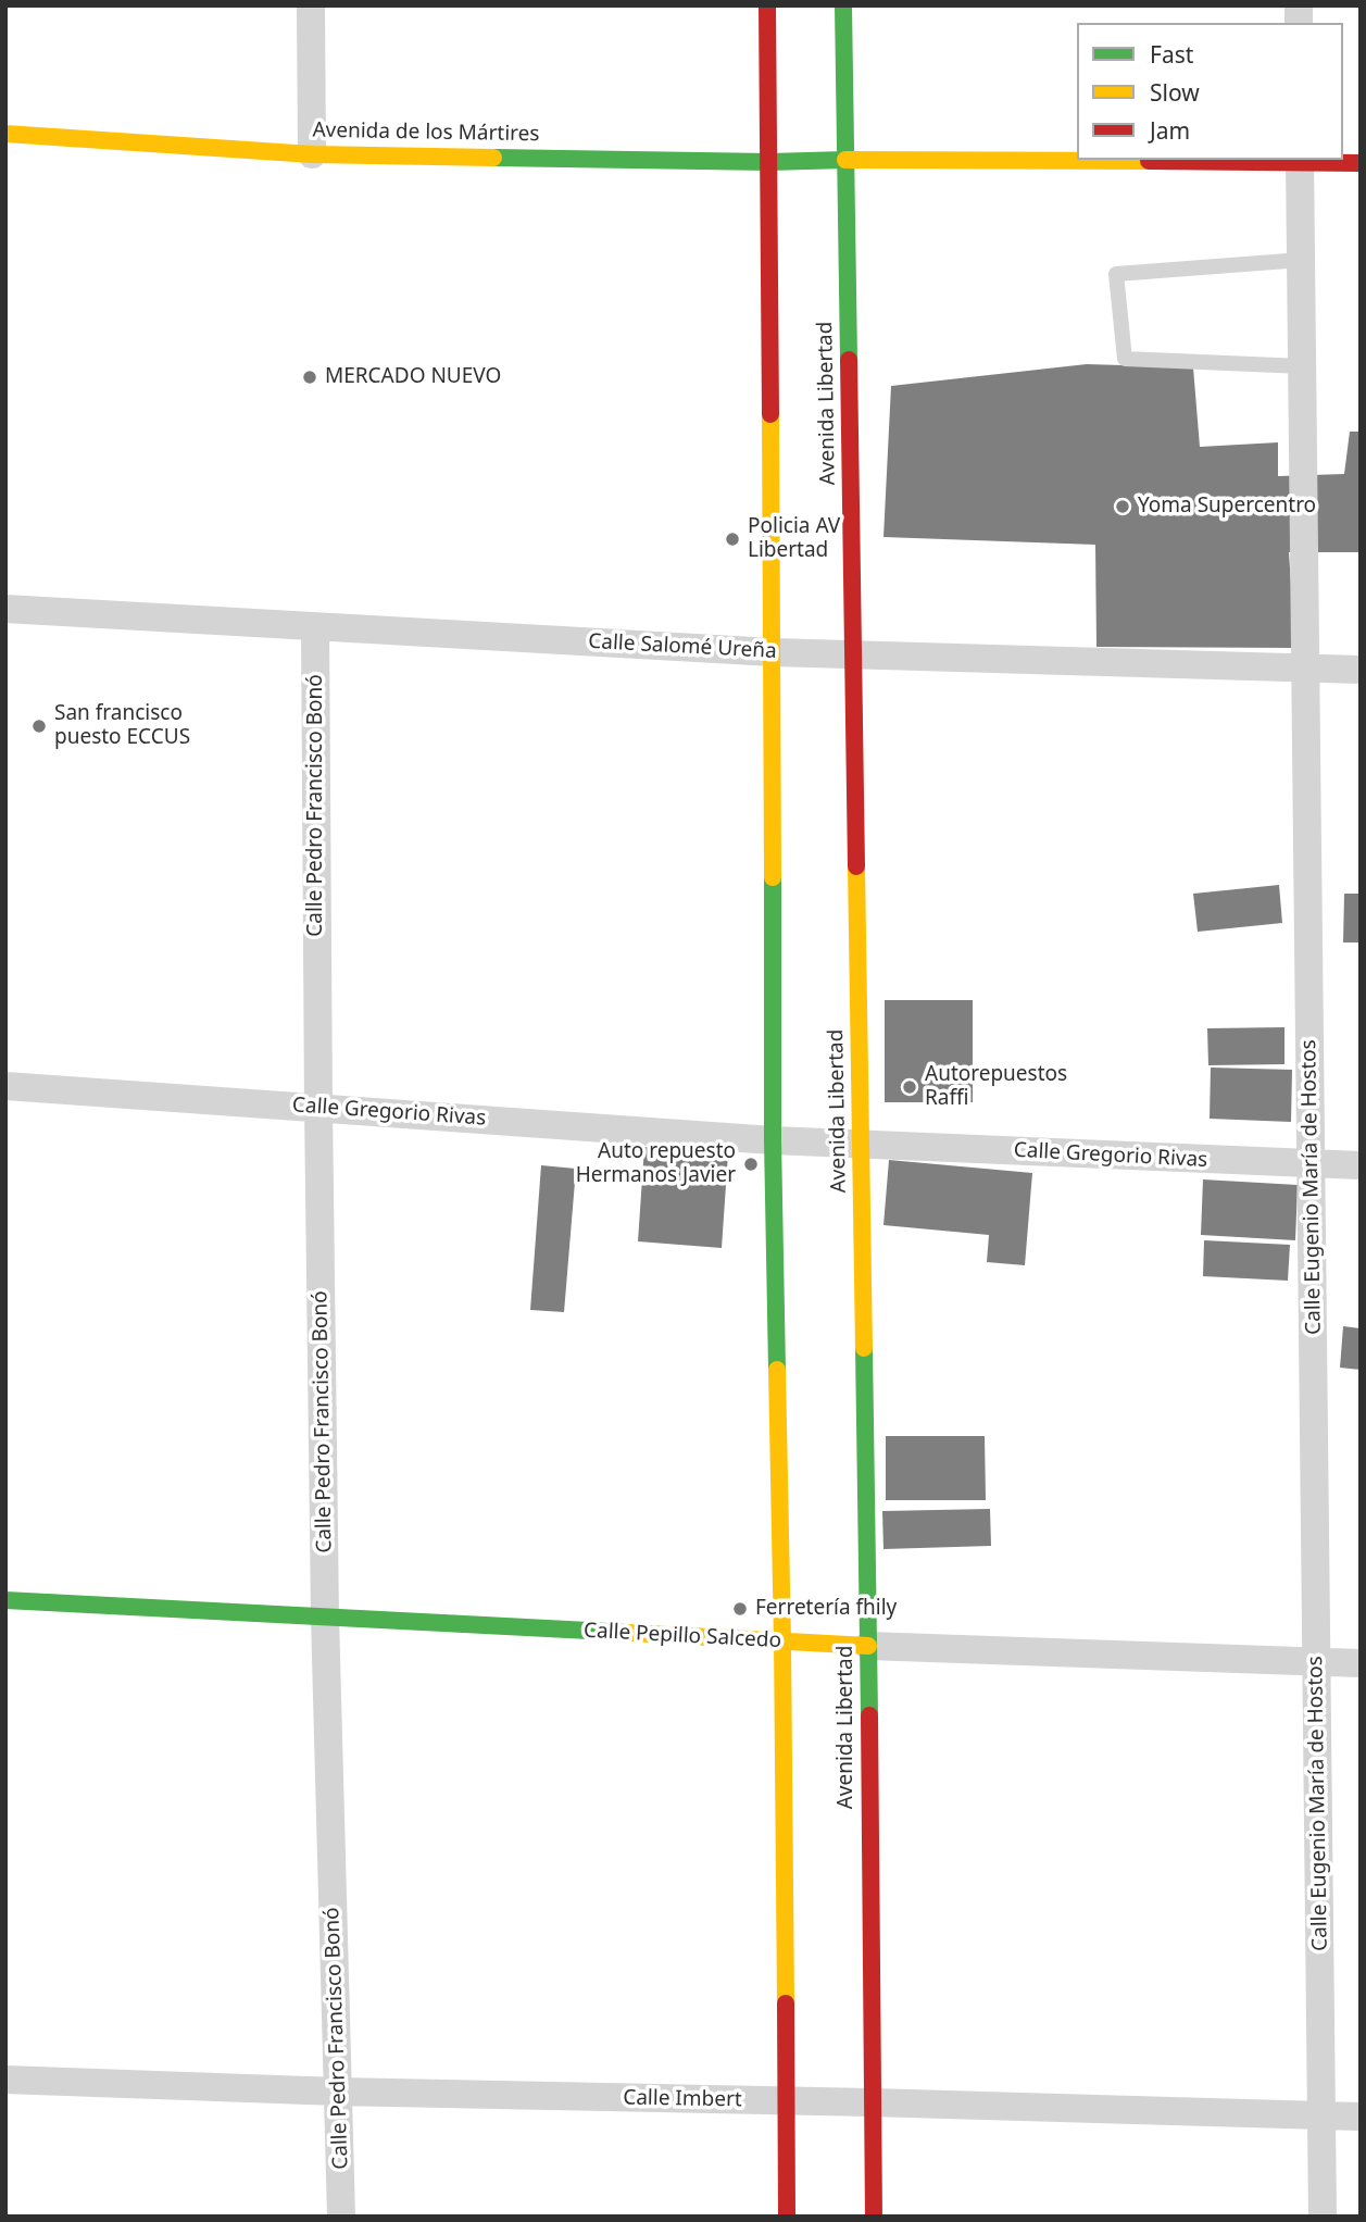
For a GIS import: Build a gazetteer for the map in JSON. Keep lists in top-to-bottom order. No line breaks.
{"streets":{"main road":["Avenida de los Mártires","Avenida Libertad","Calle Pepillo Salcedo"],"street":["Calle Salomé Ureña","Calle Pedro Francisco Bonó","Calle Gregorio Rivas","Calle Eugenio María de Hostos","Calle Imbert"]},"crossings":[["Avenida de los Mártires","Avenida Libertad"],["Avenida Libertad","Calle Salomé Ureña"],["Avenida Libertad","Calle Gregorio Rivas"],["Avenida Libertad","Calle Pepillo Salcedo"],["Avenida Libertad","Calle Imbert"],["Calle Salomé Ureña","Calle Pedro Francisco Bonó"],["Calle Salomé Ureña","Calle Eugenio María de Hostos"],["Calle Pedro Francisco Bonó","Calle Gregorio Rivas"],["Calle Pedro Francisco Bonó","Calle Pepillo Salcedo"],["Calle Pedro Francisco Bonó","Calle Imbert"],["Calle Gregorio Rivas","Calle Eugenio María de Hostos"],["Calle Eugenio María de Hostos","Calle Pepillo Salcedo"],["Calle Eugenio María de Hostos","Calle Imbert"]],"places":["MERCADO NUEVO","Yoma Supercentro","Policia AV Libertad","San francisco puesto ECCUS","Autorepuestos Raffi","Auto repuesto Hermanos Javier","Ferretería fhily"],"legend":["Fast","Slow","Jam"]}
